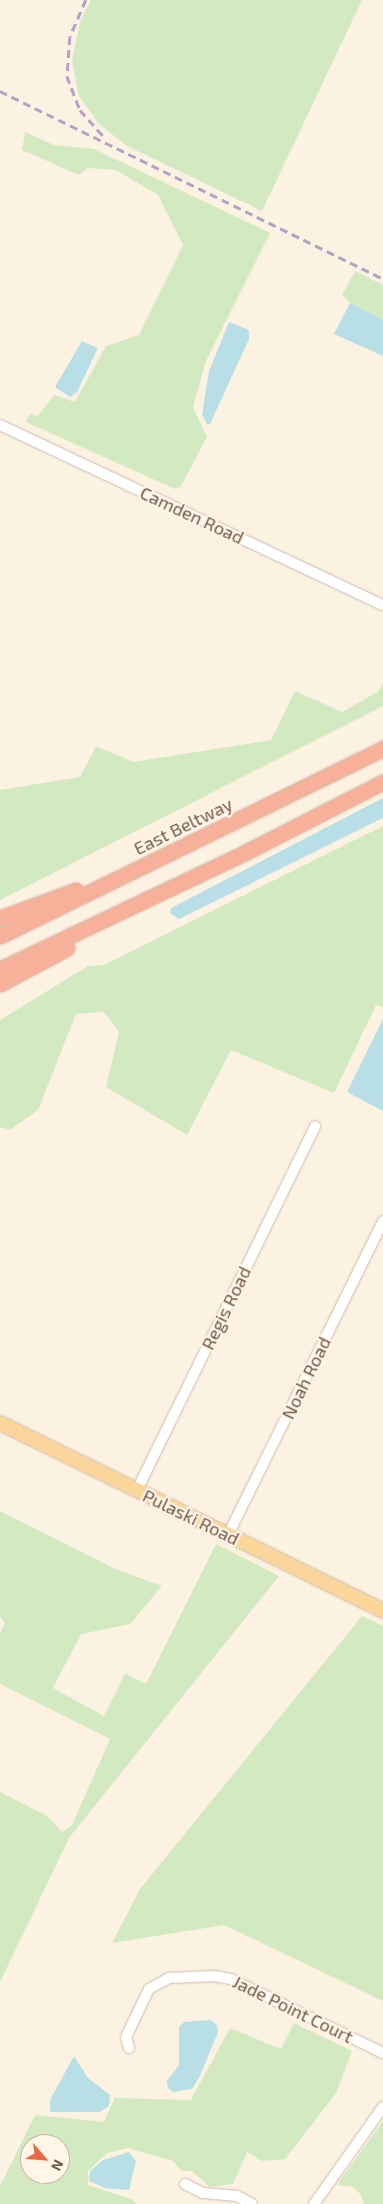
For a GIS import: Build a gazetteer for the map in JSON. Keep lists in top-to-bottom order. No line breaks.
{"streets":{"highway":["East Beltway"],"main road":["Pulaski Road"],"street":["Camden Road","Regis Road","Noah Road","Jade Point Court"]},"crossings":[["Regis Road","Pulaski Road"],["Noah Road","Pulaski Road"]],"north":"bottom right"}
